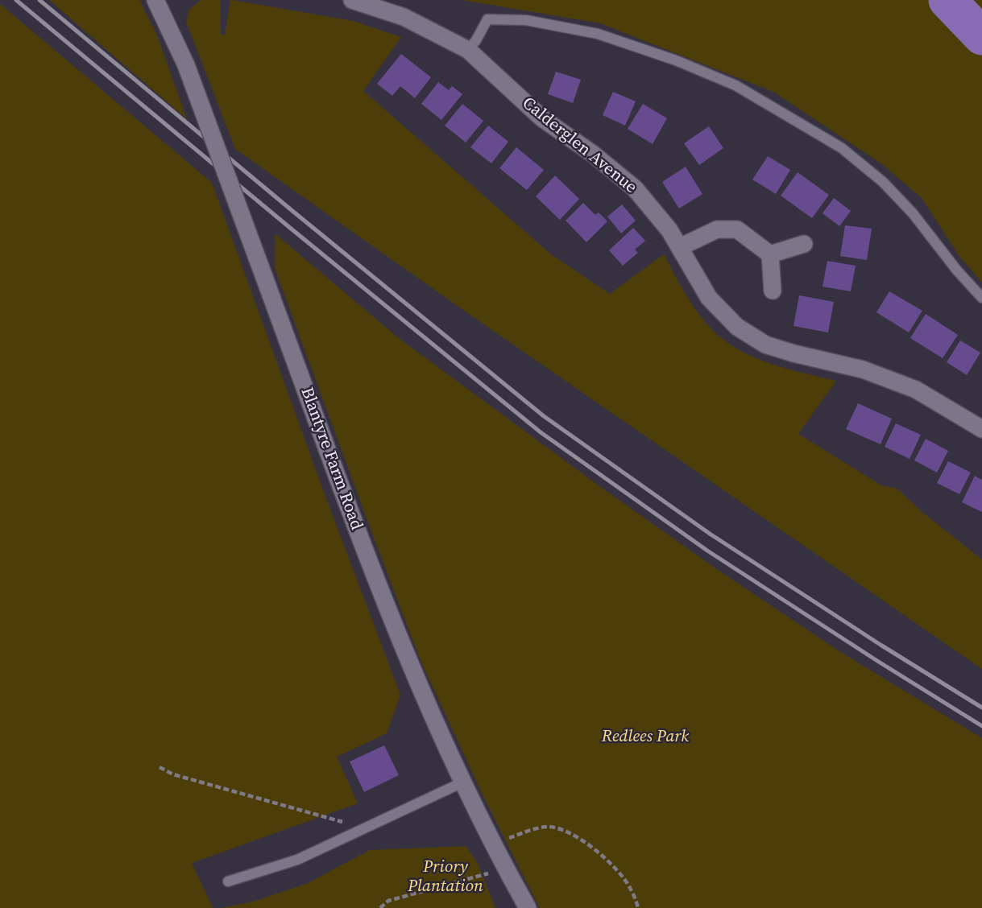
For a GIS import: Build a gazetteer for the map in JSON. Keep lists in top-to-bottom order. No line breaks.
{"streets":{"main road":["Calderglen Avenue","Blantyre Farm Road"]},"parks":["Redlees Park","Priory Plantation"]}
